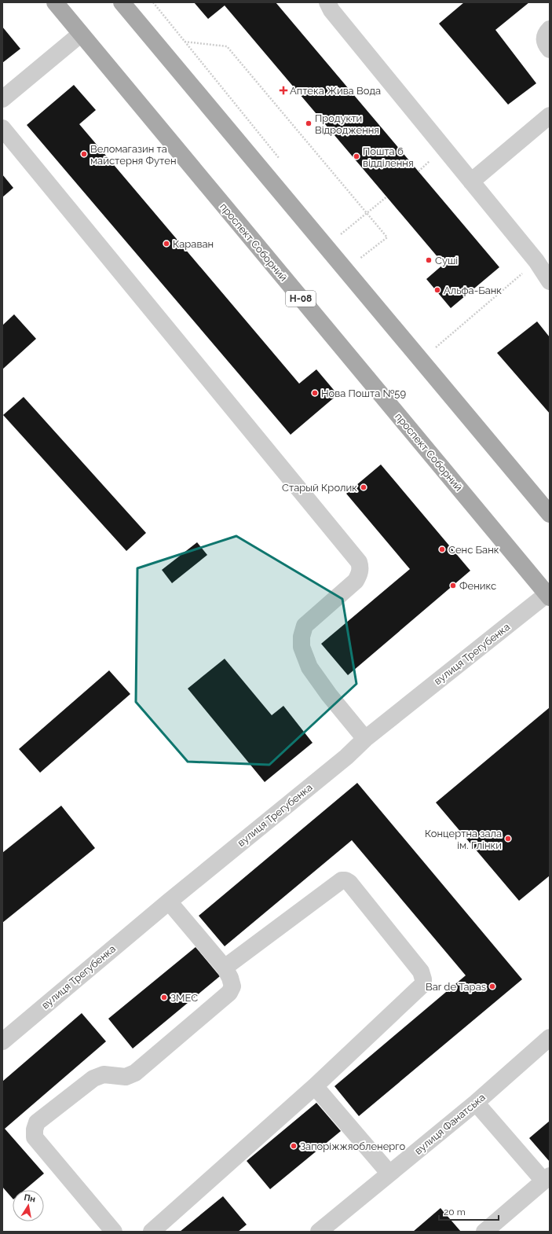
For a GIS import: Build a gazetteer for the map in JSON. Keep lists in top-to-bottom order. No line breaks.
{"streets":{"main road":["проспект Соборний","Н-08"],"street":["вулиця Трегубенка","вулиця Фанатська"]},"crossings":[["проспект Соборний","вулиця Трегубенка"]],"places":{"health":["Аптека Жива Вода"],"other":["Продукти Відродження","Веломагазин та майстерня Футен","Пошта 6 відділення","Караван","Суші","Альфа-Банк","Нова Пошта №59","Старый Кролик","Сенс Банк","Феникс","Концертна зала ім. Глінки","Bar de Tapas","ЗМЕС","Запоріжжяобленерго"]},"scale_bar":"20 m","north":"top"}
